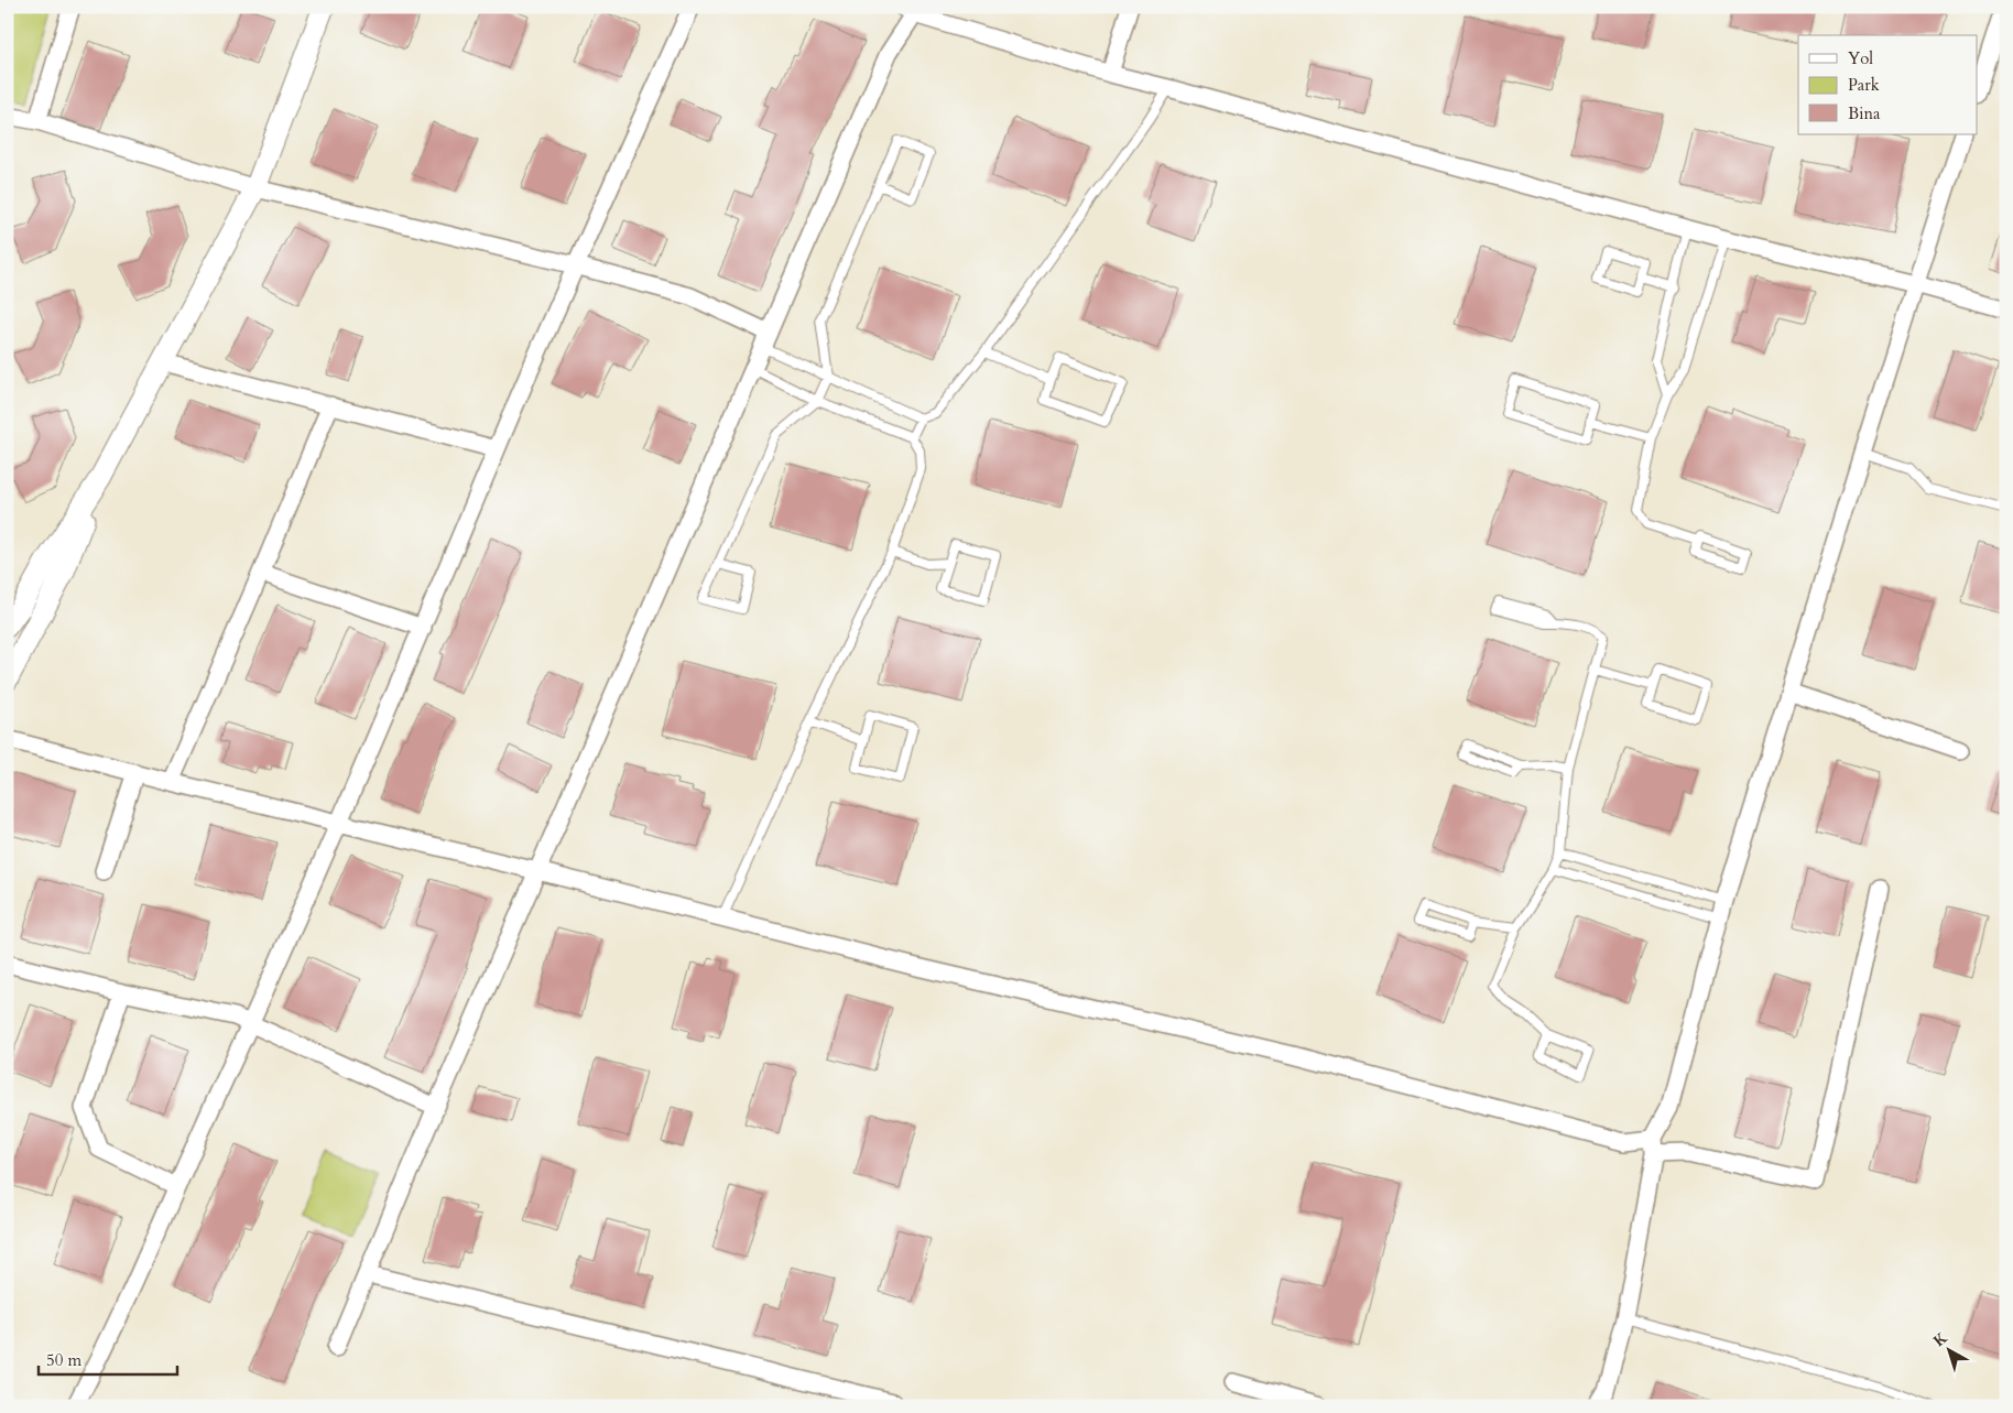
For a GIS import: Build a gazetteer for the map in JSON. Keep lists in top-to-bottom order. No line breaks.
{"legend":["Yol","Park","Bina"],"scale_bar":"50 m","north":"top left"}
